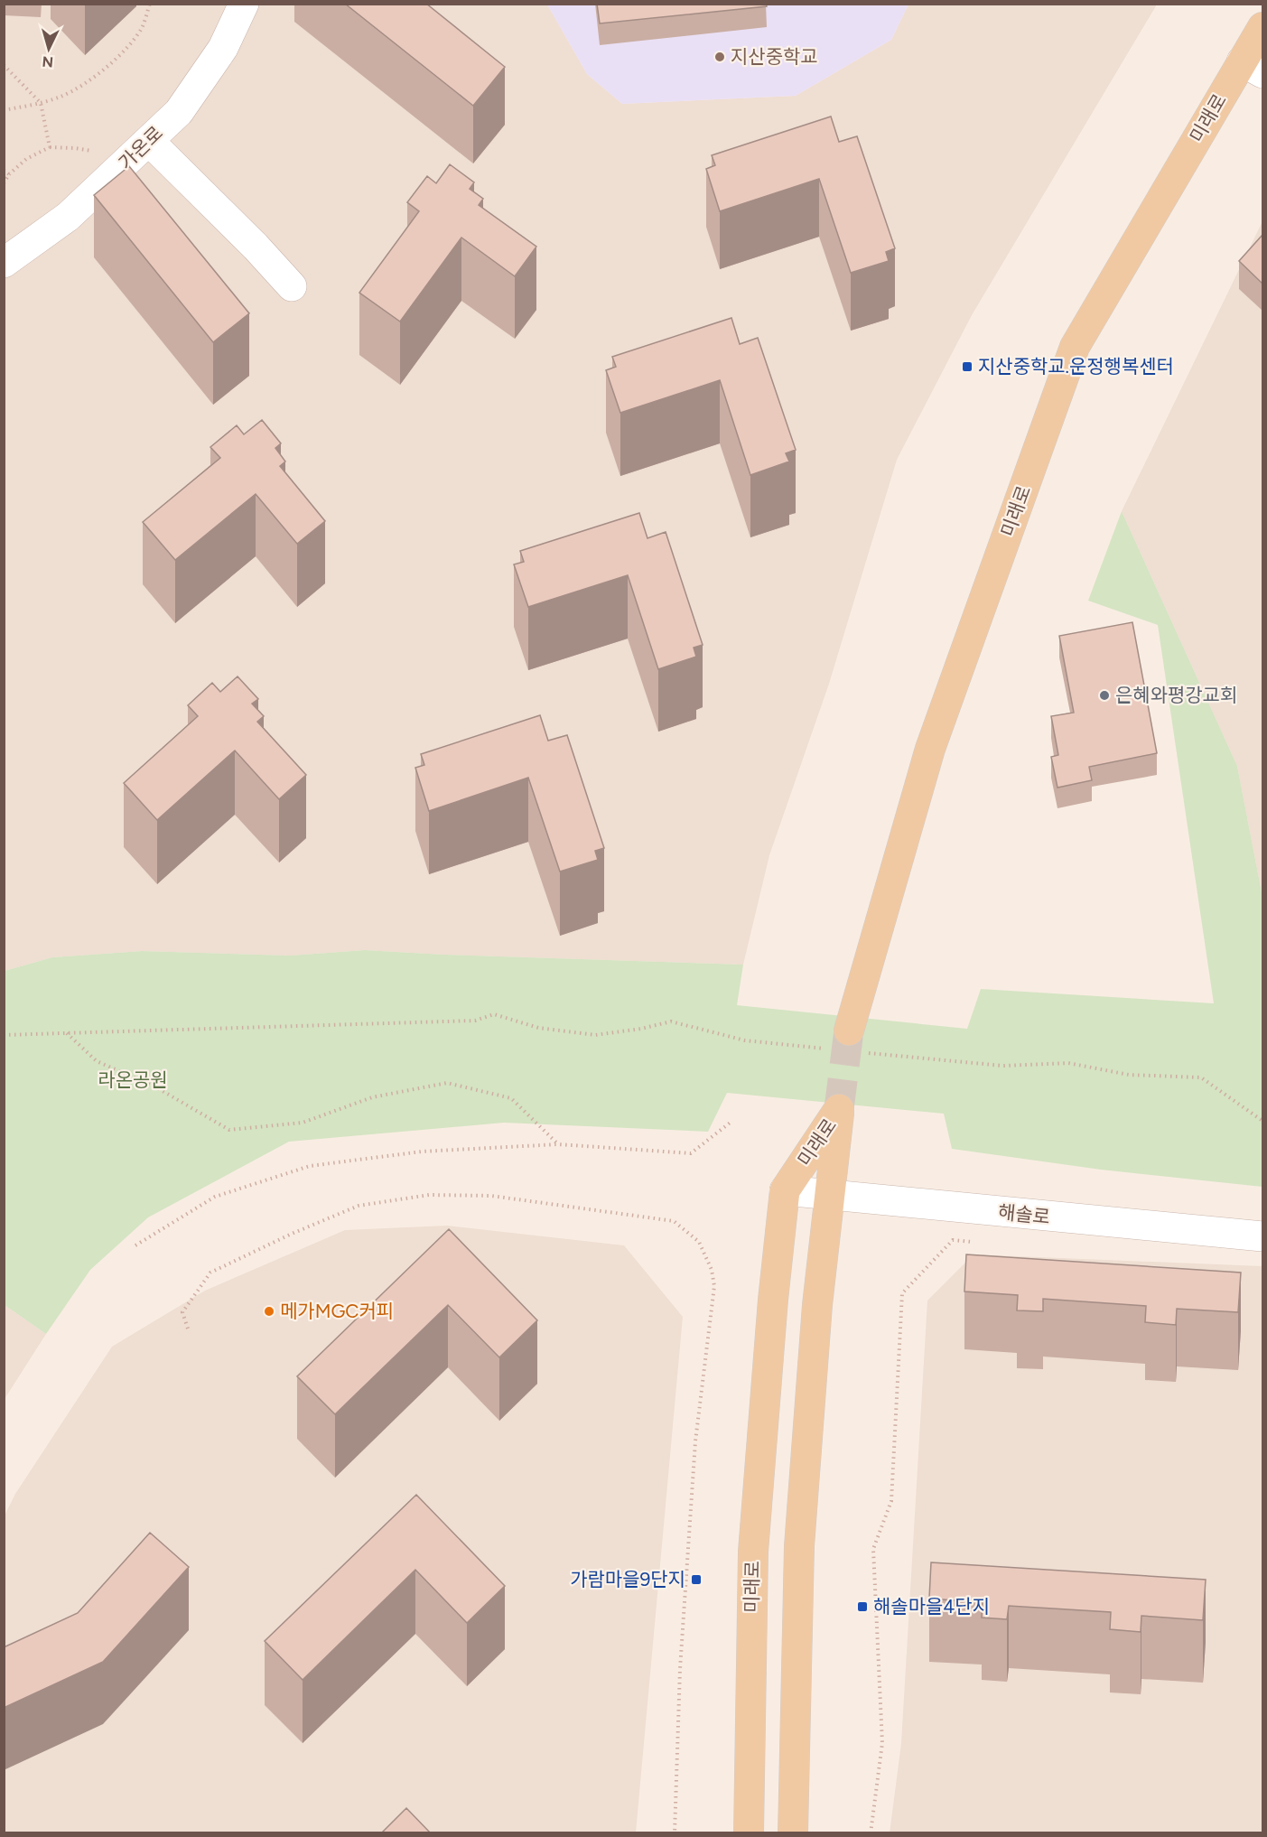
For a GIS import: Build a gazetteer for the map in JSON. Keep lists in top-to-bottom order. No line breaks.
{"streets":{"main road":["미래로"],"street":["가온로","해솔로"]},"crossings":[["미래로","해솔로"]],"parks":["라온공원"],"places":{"other":["지산중학교","은혜와평강교회","메가MGC커피"],"transit":["지산중학교.운정행복센터","가람마을9단지","해솔마을4단지"]},"north":"bottom"}
